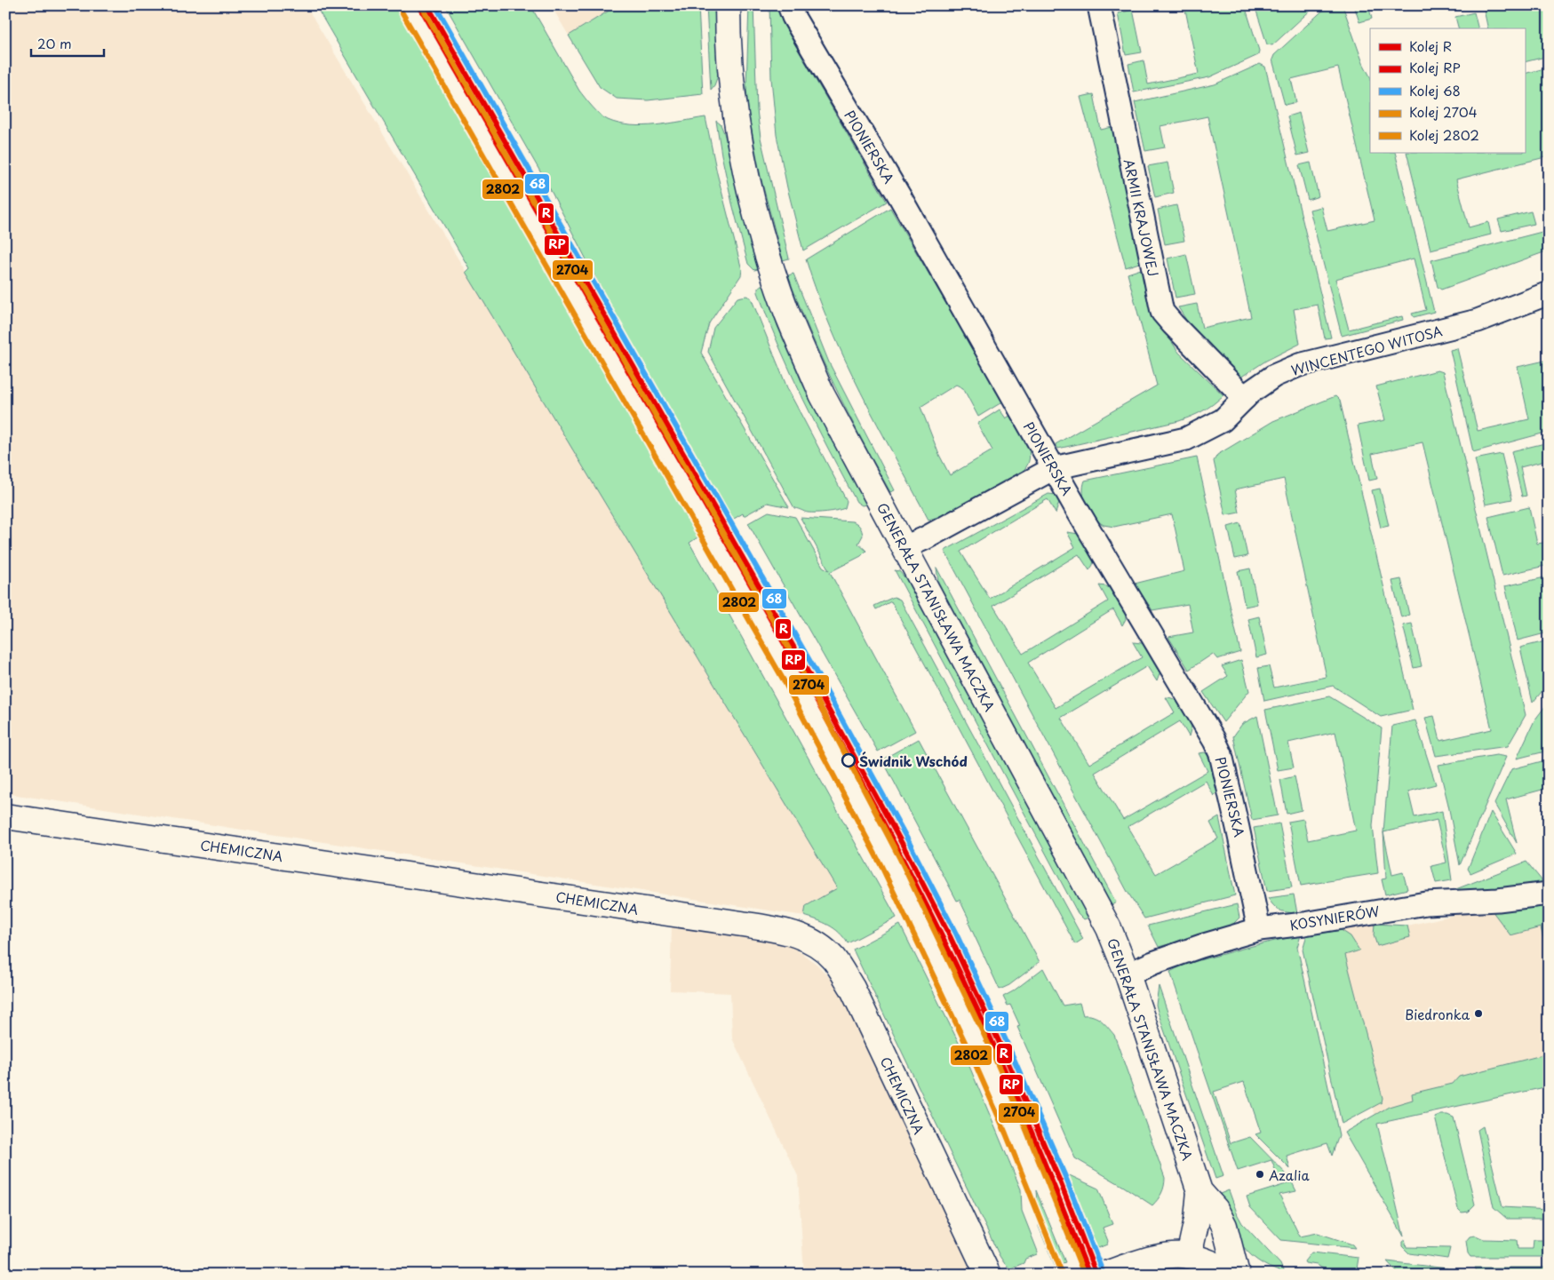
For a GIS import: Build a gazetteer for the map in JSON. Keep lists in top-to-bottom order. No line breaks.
{"streets":{"street":["PIONIERSKA","ARMII KRAJOWEJ","WINCENTEGO WITOSA","GENERAŁA STANISŁAWA MACZKA","CHEMICZNA","KOSYNIERÓW"]},"crossings":[["PIONIERSKA","WINCENTEGO WITOSA"],["PIONIERSKA","KOSYNIERÓW"],["ARMII KRAJOWEJ","WINCENTEGO WITOSA"],["WINCENTEGO WITOSA","GENERAŁA STANISŁAWA MACZKA"],["GENERAŁA STANISŁAWA MACZKA","KOSYNIERÓW"]],"places":["Świdnik Wschód","Biedronka","Azalia"],"lines":["rail line R","rail line 68","rail line 2704","rail line RP","rail line 2802"],"legend":["Kolej R","Kolej RP","Kolej 68","Kolej 2704","Kolej 2802"],"scale_bar":"20 m"}
